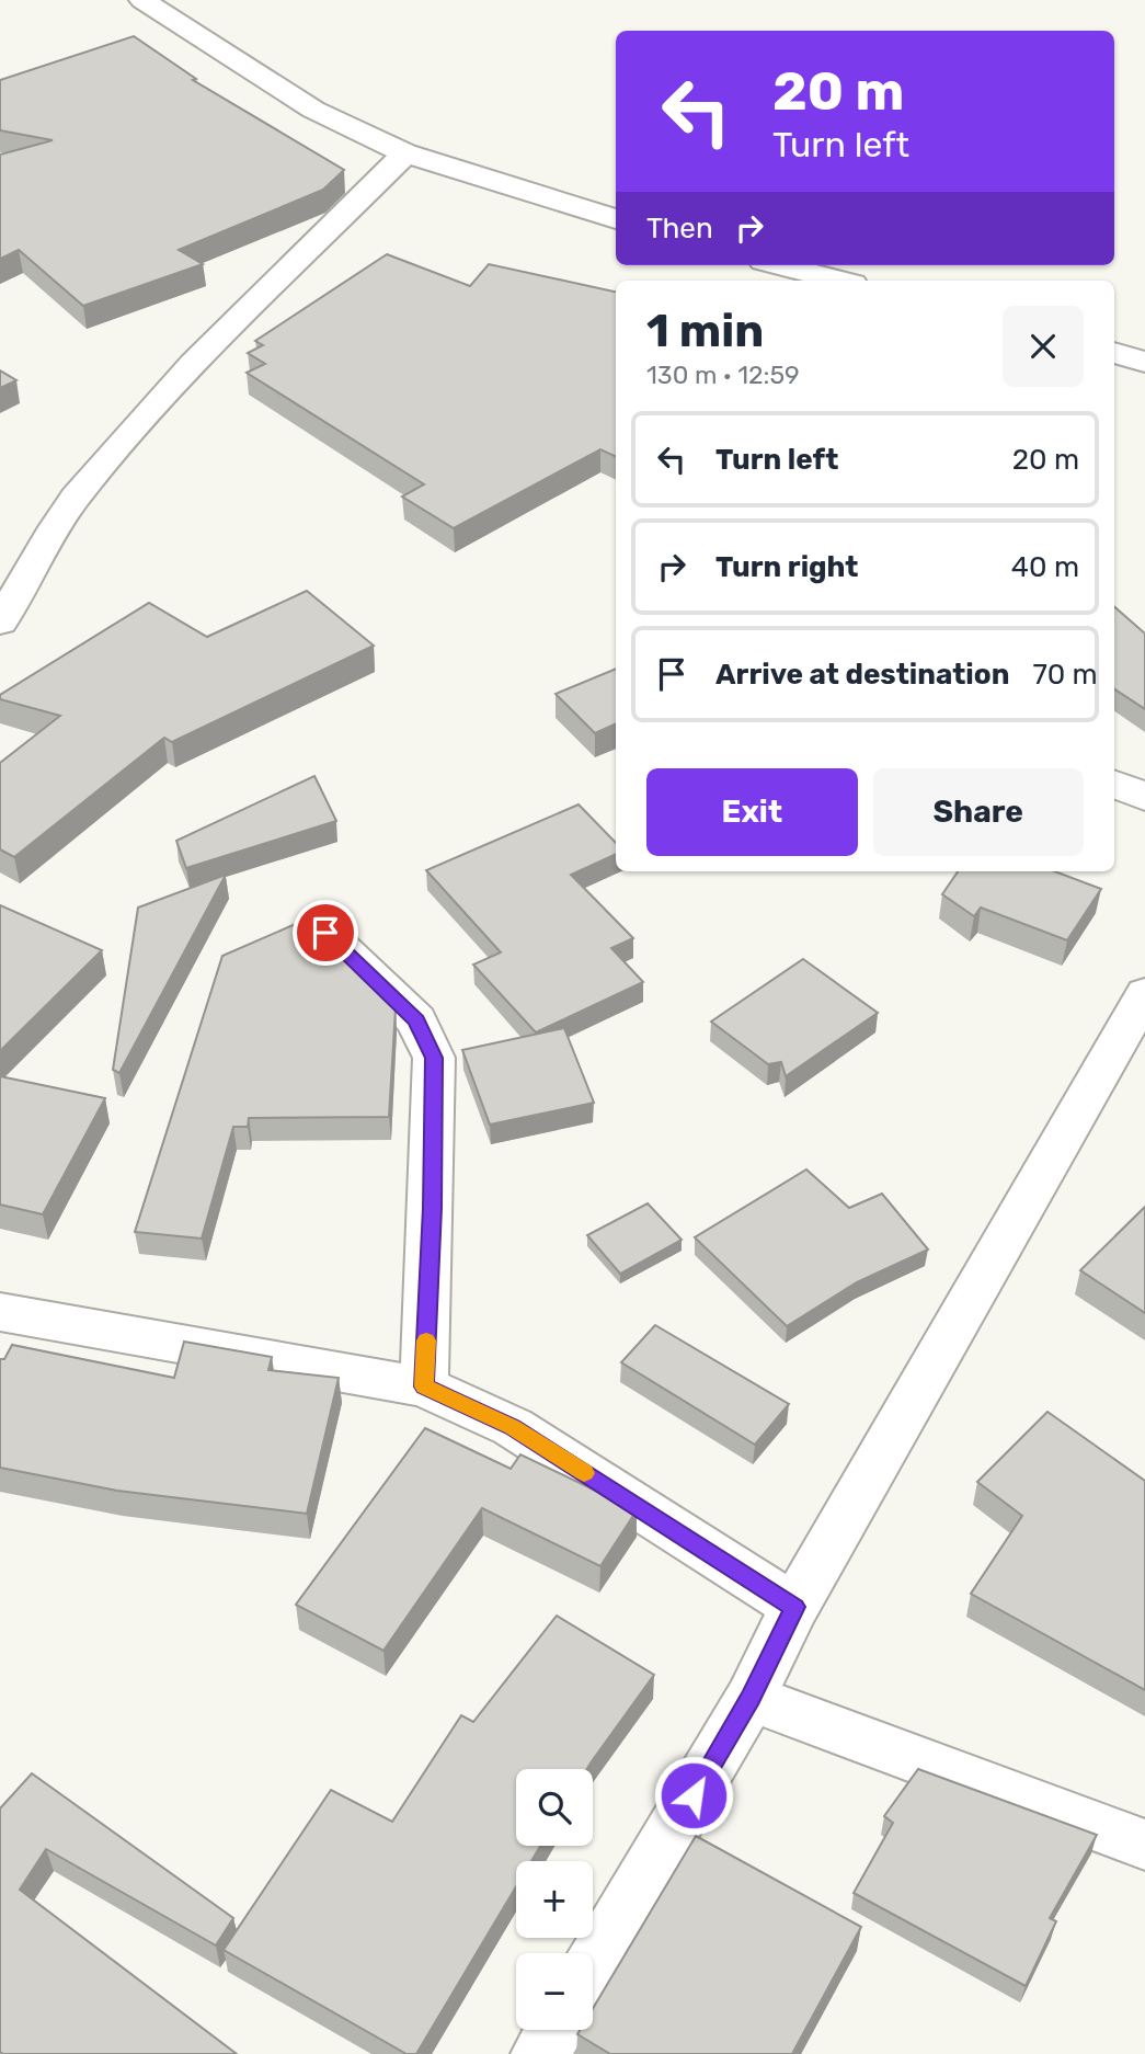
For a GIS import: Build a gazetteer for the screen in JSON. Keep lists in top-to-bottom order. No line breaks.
{"page":{"turn":["20 m","Turn left"],"then":"Then","heading":["1 min","130 m · 12:59"],"list":[{"name":"Turn left","value":"20 m"},{"name":"Turn right","value":"40 m"},{"name":"Arrive at destination","value":"70 m"}],"buttons":["Exit","Share"],"map_buttons":["+","−"]}}
